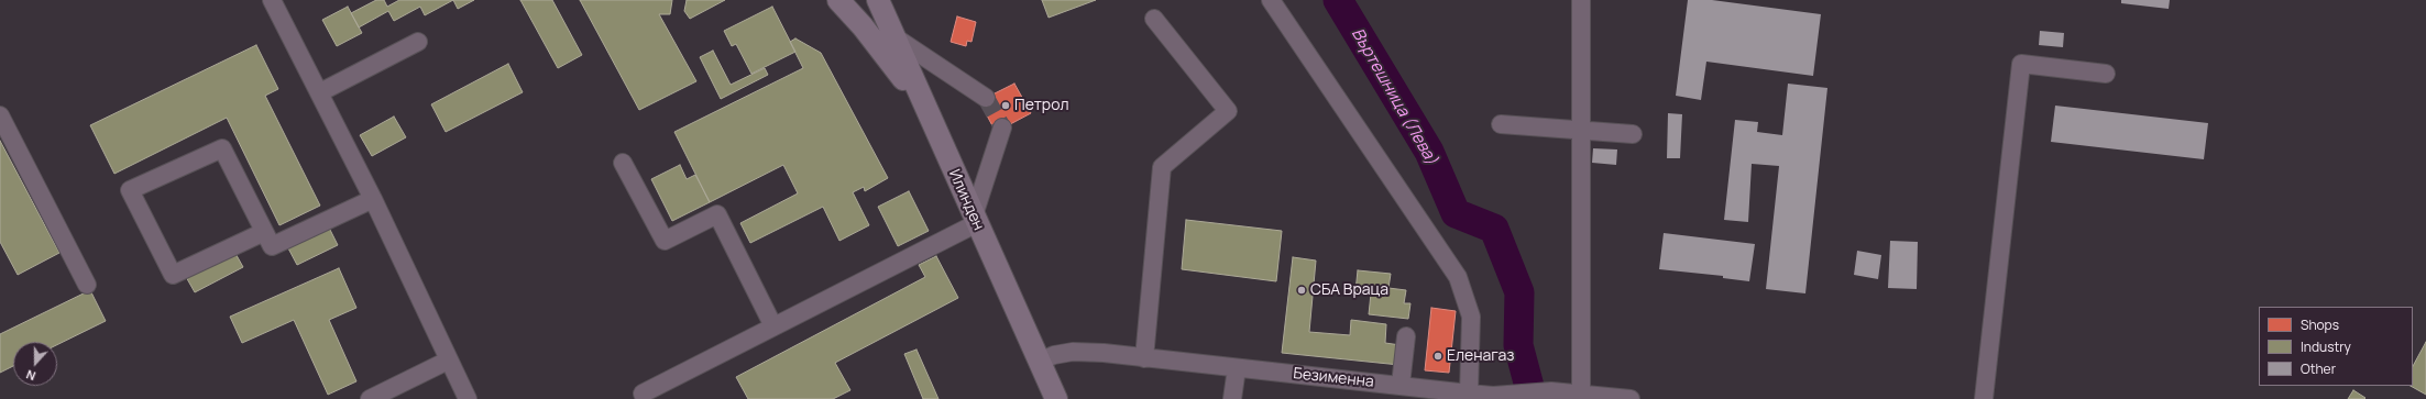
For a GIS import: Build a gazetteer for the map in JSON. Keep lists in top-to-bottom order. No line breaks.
{"streets":{"main road":["Илинден"],"street":["Безименна"]},"crossings":[["Илинден","Безименна"]],"water":["Въртешница (Лева)"],"places":["Петрол","СБА Враца","Еленагаз"],"legend":["Shops","Industry","Other"],"north":"bottom"}
